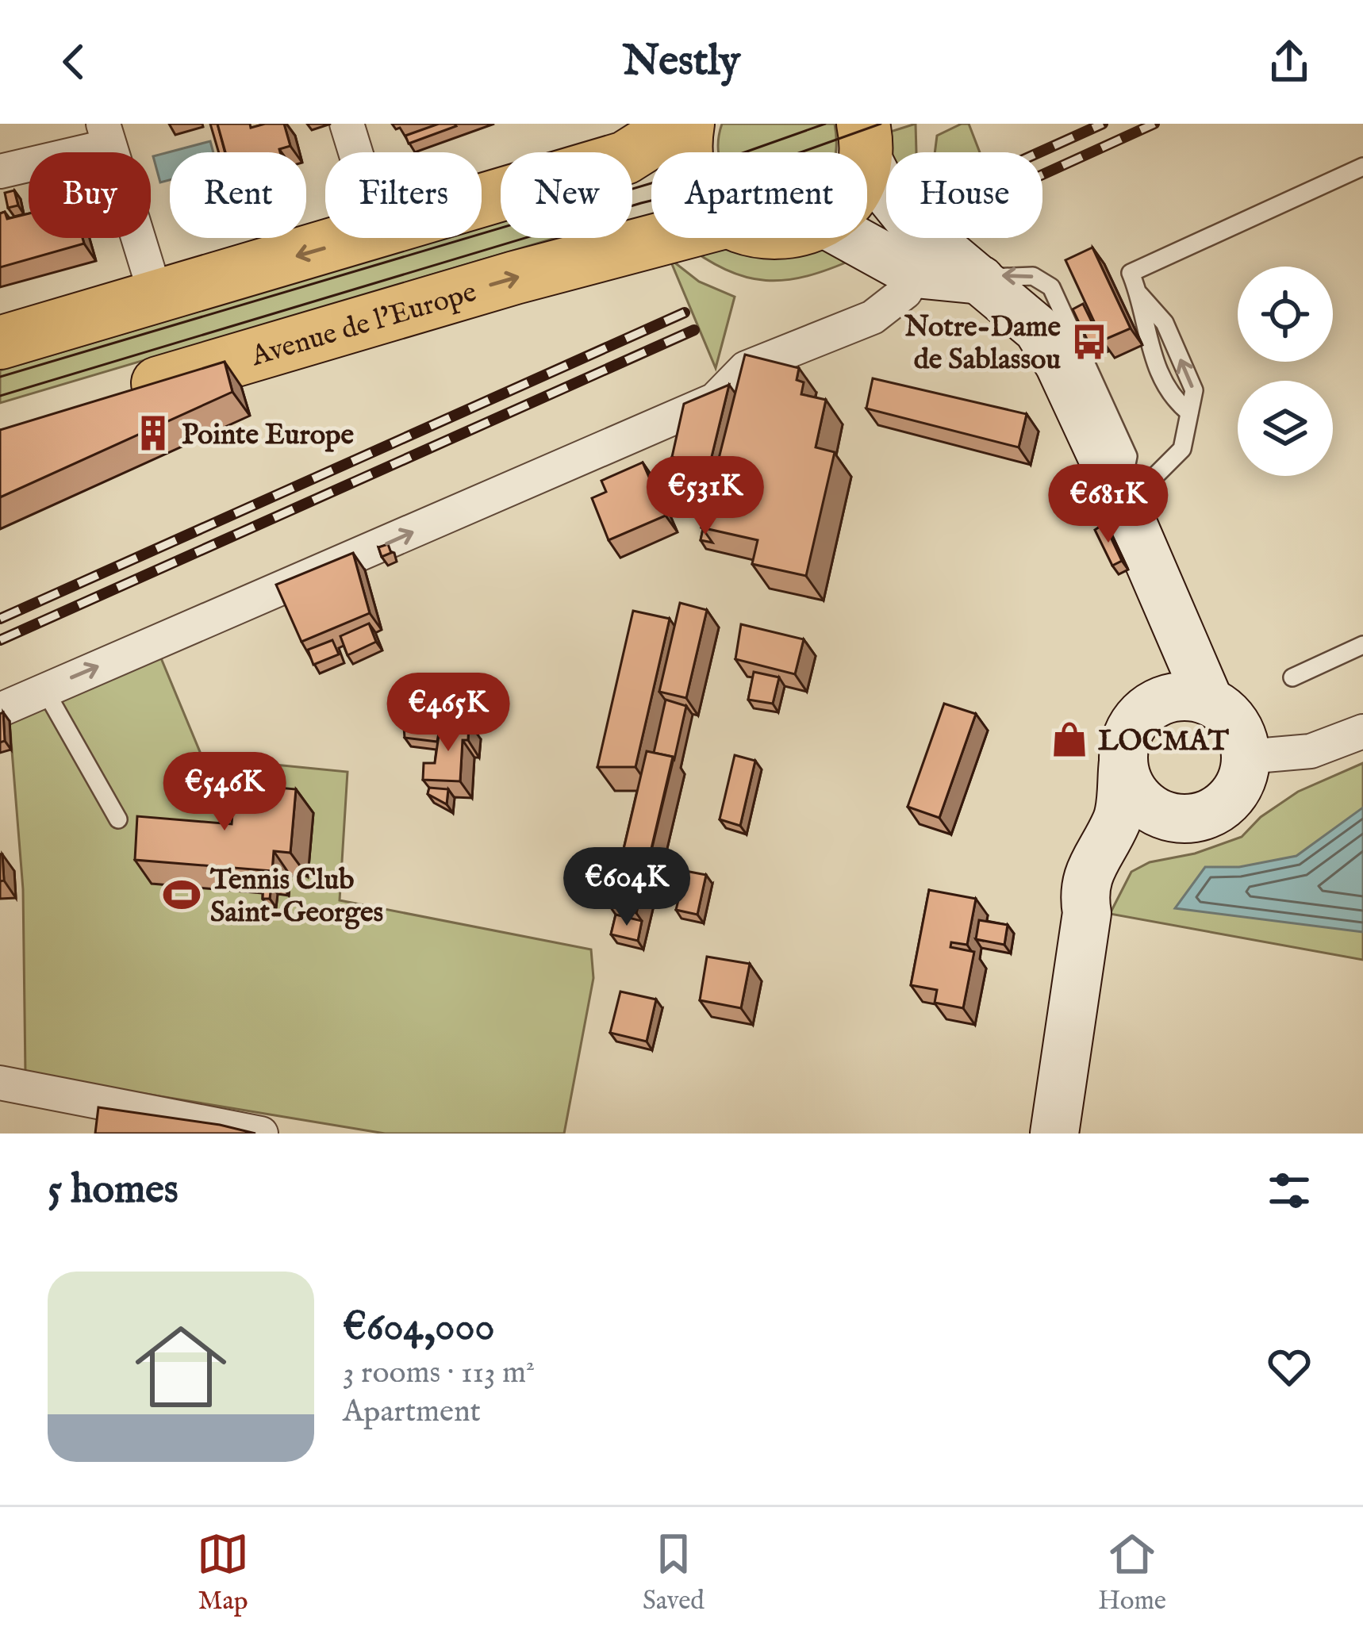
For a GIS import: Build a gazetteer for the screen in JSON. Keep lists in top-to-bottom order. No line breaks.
{"streets":{"main road":["Avenue de l'Europe"]},"places":{"bus stop":["Notre-Dame de Sablassou"],"building":["Pointe Europe"],"shop":["LOCMAT"],"sports":["Tennis Club Saint-Georges"]},"page":{"header":"Nestly","chip":["Buy","Rent","Filters","New","Apartment","House"],"price":["€531K","€681K","€465K","€546K","€604K"],"heading":"5 homes","list":[{"name":"€604,000","note":"3 rooms · 113 m² · Apartment"}],"tabs":["Map","Saved","Home"]}}
